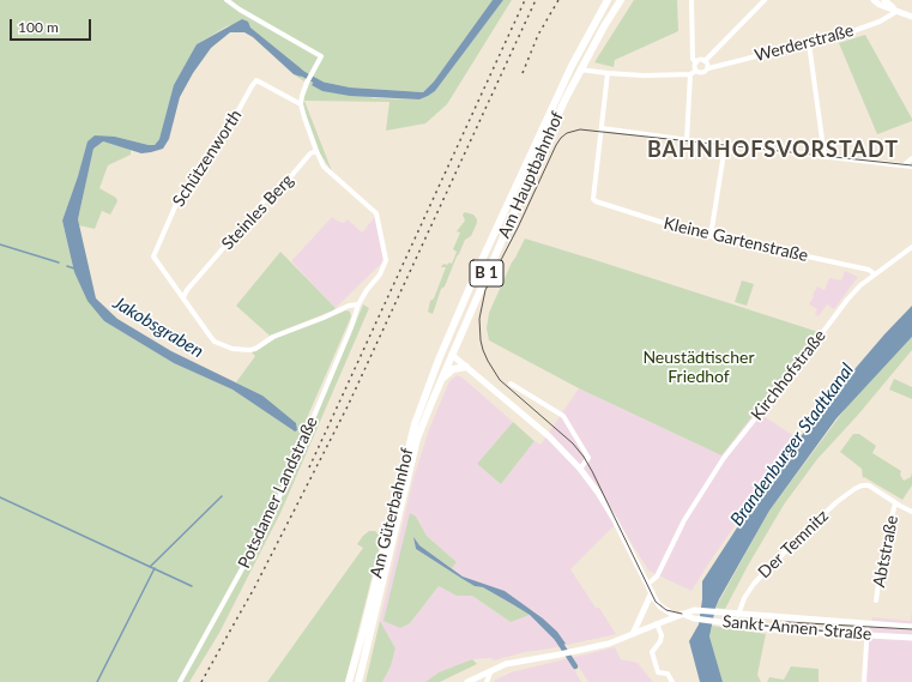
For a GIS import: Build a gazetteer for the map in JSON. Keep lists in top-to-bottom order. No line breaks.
{"streets":{"main road":["Am Hauptbahnhof","B 1","Am Güterbahnhof"],"street":["Werderstraße","Schützenworth","Steinles Berg","Kleine Gartenstraße","Kirchhofstraße","Potsdamer Landstraße","Der Temnitz","Abtstraße","Sankt-Annen-Straße"]},"crossings":[["Schützenworth","Steinles Berg"],["Schützenworth","Potsdamer Landstraße"],["Am Hauptbahnhof","Am Güterbahnhof"],["Steinles Berg","Potsdamer Landstraße"],["Kleine Gartenstraße","Kirchhofstraße"],["Der Temnitz","Abtstraße"],["Der Temnitz","Sankt-Annen-Straße"]],"districts":["BAHNHOFSVORSTADT"],"water":["Jakobsgraben","Brandenburger Stadtkanal"],"parks":["Neustädtischer Friedhof"],"scale_bar":"100 m"}
